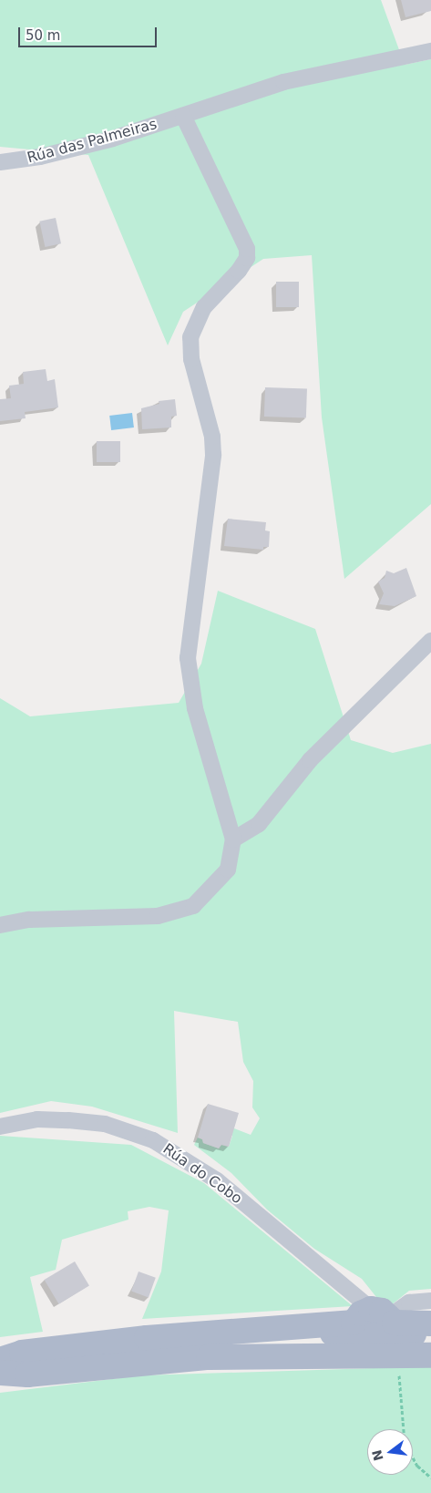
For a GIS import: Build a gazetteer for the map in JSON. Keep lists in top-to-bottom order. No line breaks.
{"streets":{"street":["Rúa das Palmeiras","Rúa do Cobo"]},"scale_bar":"50 m","north":"left"}
